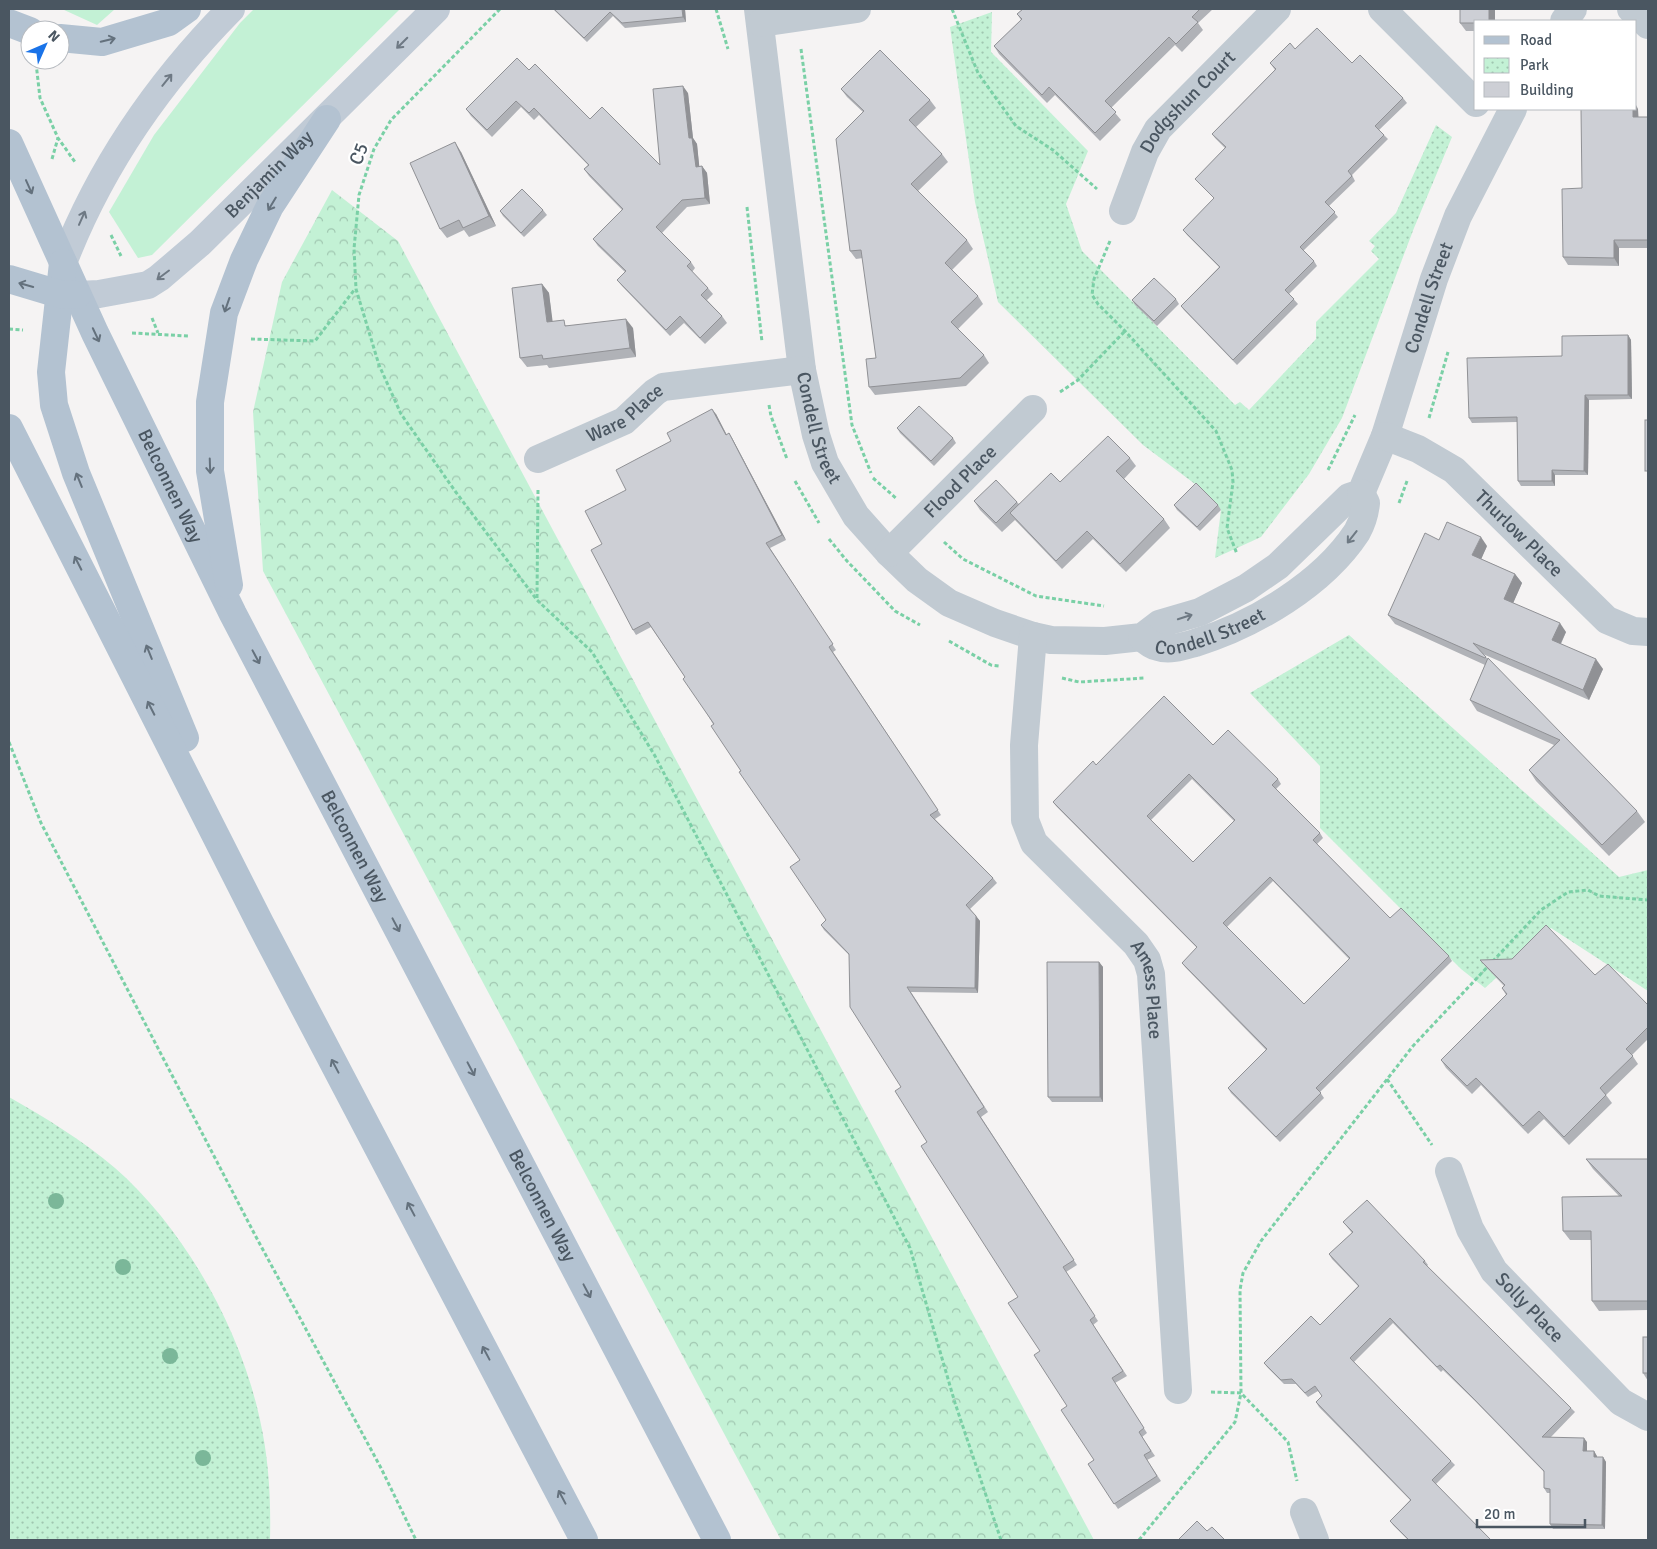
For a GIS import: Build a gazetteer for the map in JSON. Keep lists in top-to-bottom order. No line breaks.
{"streets":{"main road":["Benjamin Way","Belconnen Way"],"street":["Dodgshun Court","Condell Street","Ware Place","Flood Place","Thurlow Place","Amess Place","Solly Place"],"path":["C5"]},"crossings":[["Benjamin Way","Belconnen Way"],["Condell Street","Ware Place"],["Condell Street","Flood Place"],["Condell Street","Thurlow Place"],["Condell Street","Amess Place"]],"legend":["Road","Park","Building"],"scale_bar":"20 m","north":"top right"}
